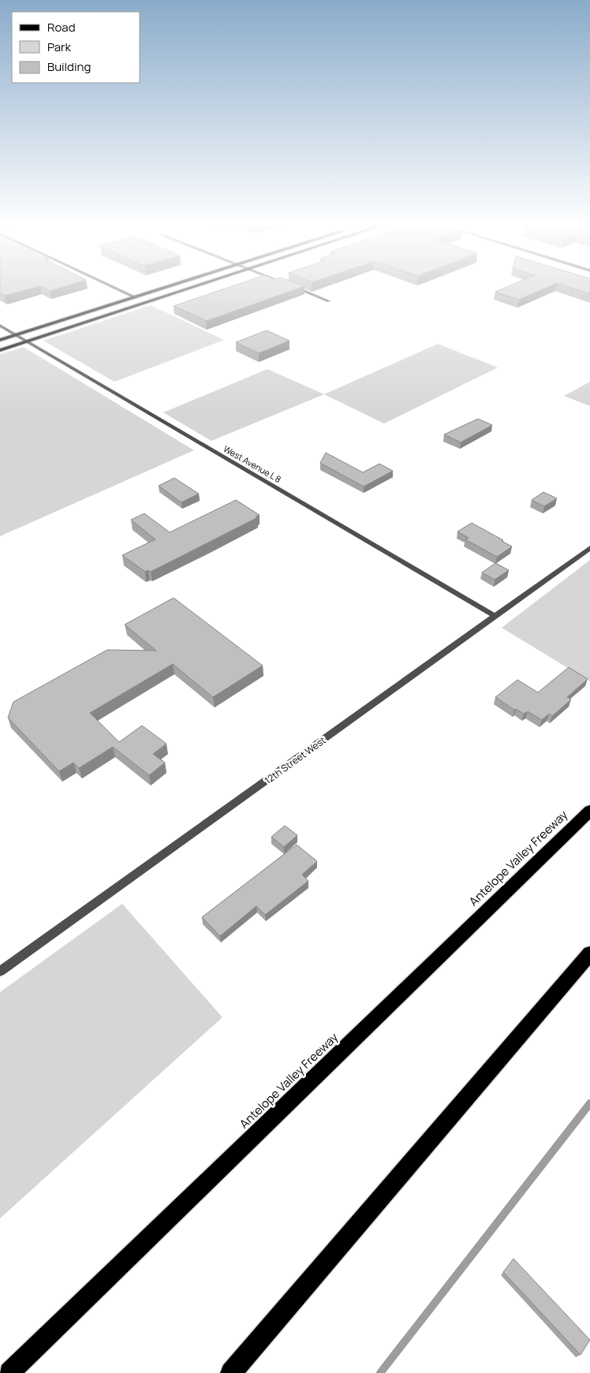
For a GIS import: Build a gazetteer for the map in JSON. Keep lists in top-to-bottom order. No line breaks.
{"streets":{"highway":["Antelope Valley Freeway"],"street":["West Avenue L 8","12th Street West"]},"crossings":[["West Avenue L 8","12th Street West"]],"legend":["Road","Park","Building"]}
